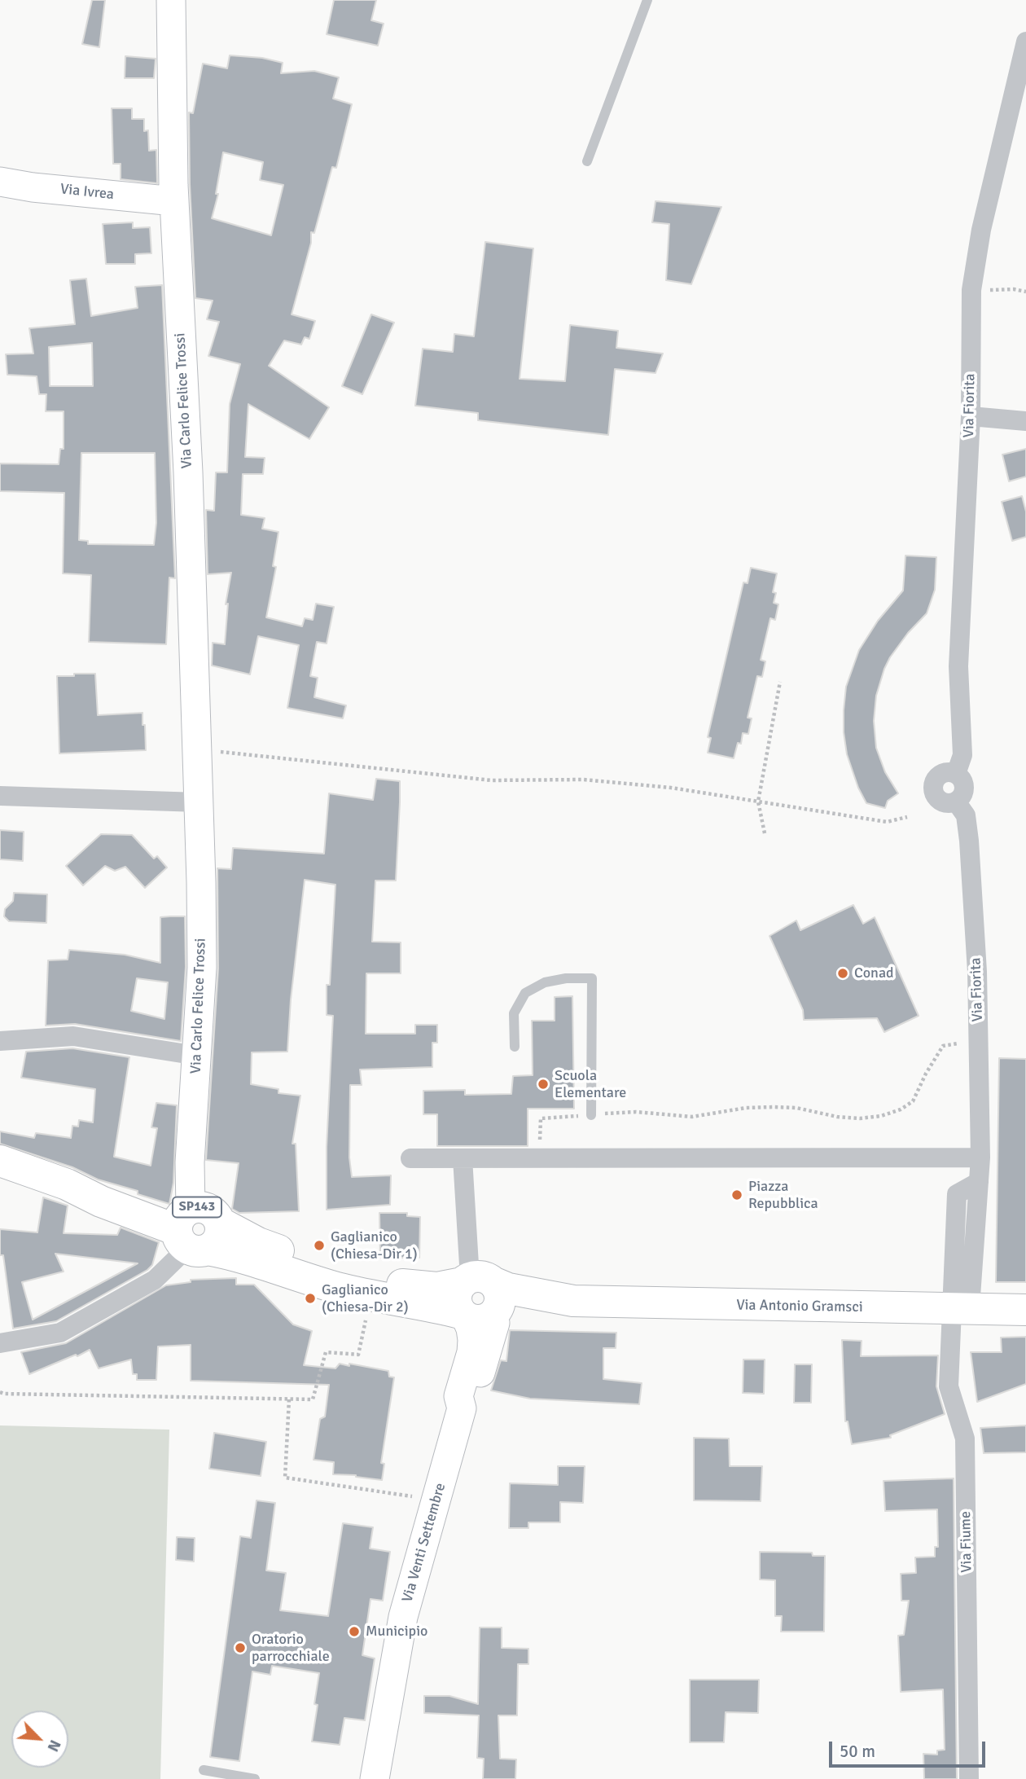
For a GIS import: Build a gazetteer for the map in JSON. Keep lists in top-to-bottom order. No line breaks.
{"streets":{"main road":["SP143","Via Antonio Gramsci"],"street":["Via Ivrea","Via Carlo Felice Trossi","Via Fiorita","Via Fiume","Via Venti Settembre"]},"crossings":[["Via Ivrea","Via Carlo Felice Trossi"],["Via Carlo Felice Trossi","SP143"],["Via Carlo Felice Trossi","Via Antonio Gramsci"],["Via Fiorita","Via Antonio Gramsci"],["Via Fiorita","Via Fiume"],["SP143","Via Antonio Gramsci"],["Via Antonio Gramsci","Via Fiume"],["Via Antonio Gramsci","Via Venti Settembre"]],"places":["Conad","Scuola Elementare","Piazza Repubblica","Gaglianico (Chiesa-Dir 1)","Gaglianico (Chiesa-Dir 2)","Municipio","Oratorio parrocchiale"],"scale_bar":"50 m","north":"bottom right"}
